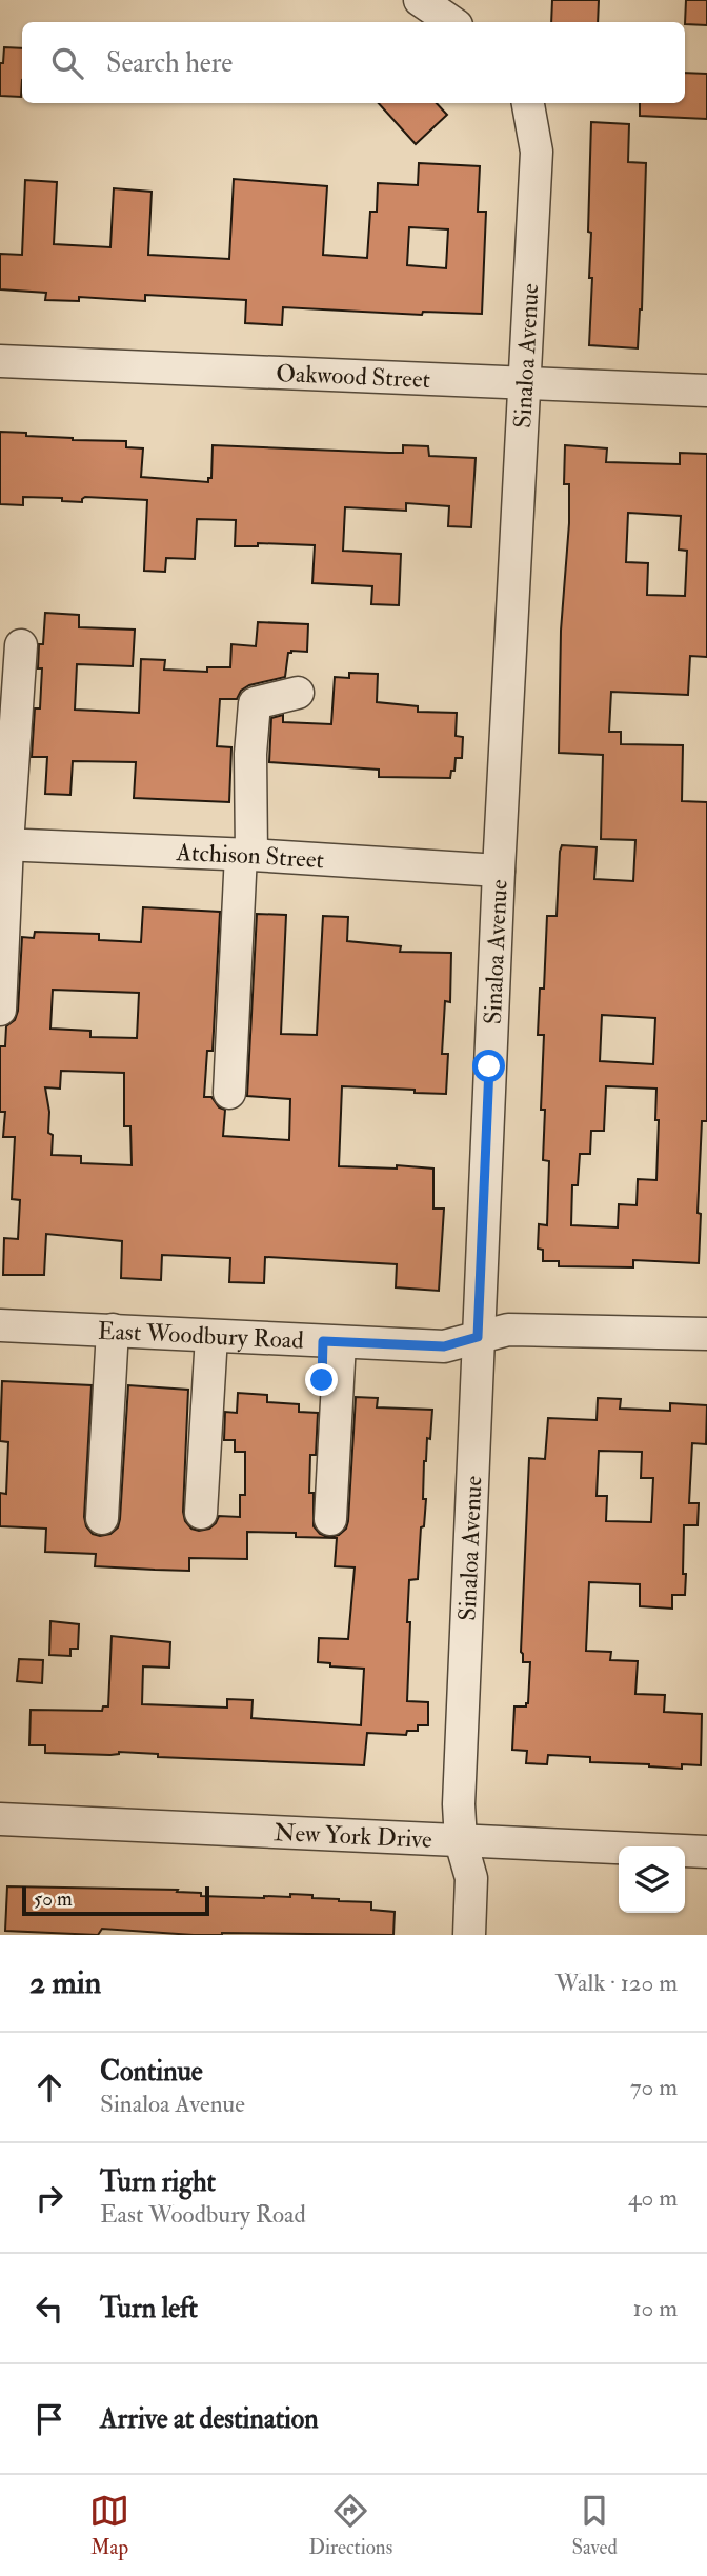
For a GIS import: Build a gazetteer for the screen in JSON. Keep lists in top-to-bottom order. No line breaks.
{"streets":{"street":["Sinaloa Avenue","Oakwood Street","Atchison Street","East Woodbury Road","New York Drive"]},"crossings":[["Sinaloa Avenue","Oakwood Street"],["Sinaloa Avenue","Atchison Street"],["Sinaloa Avenue","East Woodbury Road"],["Sinaloa Avenue","New York Drive"]],"scale_bar":"50 m","page":{"search":"Search here","scale":"50 m","heading":["2 min","Walk · 120 m"],"list":[["Continue","Sinaloa Avenue","70 m"],["Turn right","East Woodbury Road","40 m"],["Turn left","10 m"],"Arrive at destination"],"nav":["Map","Directions","Saved"]}}
